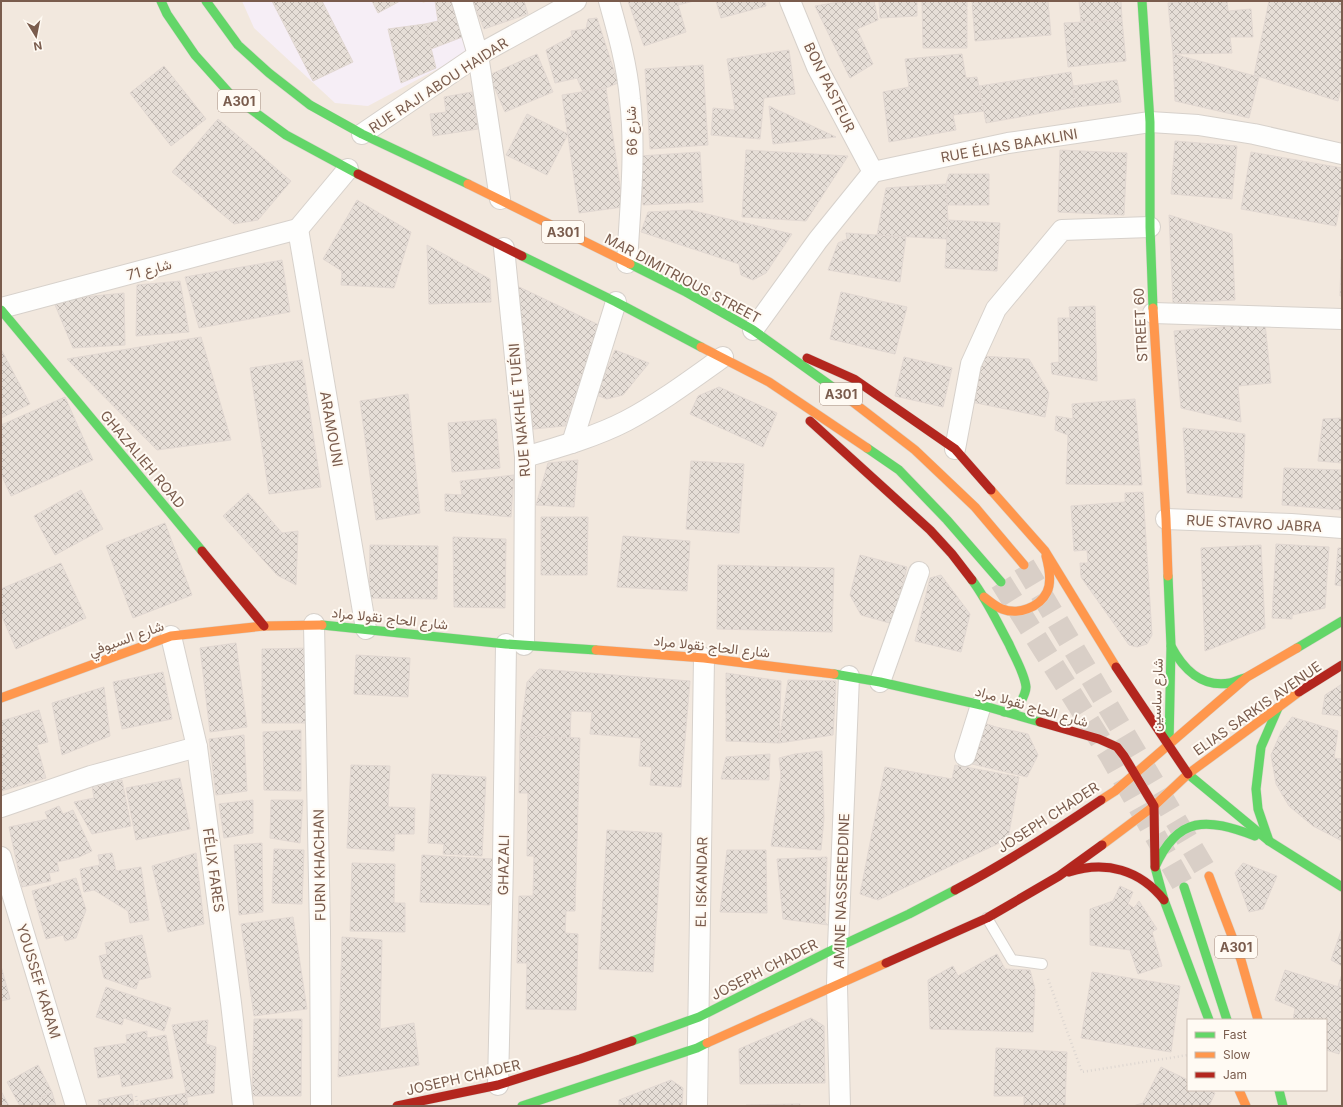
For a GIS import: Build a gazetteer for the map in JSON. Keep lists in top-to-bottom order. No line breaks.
{"streets":{"main road":["A301","MAR DIMITRIOUS STREET","STREET 60","GHAZALIEH ROAD","شارع الحاج نقولا مراد","شارع السيوفي","شارع ساسين","ELIAS SARKIS AVENUE","JOSEPH CHADER"],"street":["RUE RAJI ABOU HAIDAR","BON PASTEUR","شارع 66","RUE ÉLIAS BAAKLINI","شارع 71","RUE NAKHLÉ TUÉNI","ARAMOUNI","RUE STAVRO JABRA","FURN KHACHAN","GHAZALI","FÉLIX FARES","EL ISKANDAR","AMINE NASSEREDDINE","YOUSSEF KARAM"]},"crossings":[["RUE RAJI ABOU HAIDAR","A301"],["RUE RAJI ABOU HAIDAR","MAR DIMITRIOUS STREET"],["BON PASTEUR","RUE ÉLIAS BAAKLINI"],["A301","MAR DIMITRIOUS STREET"],["A301","RUE NAKHLÉ TUÉNI"],["شارع 66","MAR DIMITRIOUS STREET"],["RUE ÉLIAS BAAKLINI","STREET 60"],["شارع 71","ARAMOUNI"],["شارع 71","GHAZALIEH ROAD"],["STREET 60","RUE STAVRO JABRA"],["STREET 60","شارع ساسين"],["RUE NAKHLÉ TUÉNI","شارع الحاج نقولا مراد"],["RUE NAKHLÉ TUÉNI","GHAZALI"],["ARAMOUNI","شارع الحاج نقولا مراد"],["GHAZALIEH ROAD","شارع الحاج نقولا مراد"],["GHAZALIEH ROAD","شارع السيوفي"],["شارع الحاج نقولا مراد","شارع السيوفي"],["شارع الحاج نقولا مراد","JOSEPH CHADER"],["شارع الحاج نقولا مراد","FURN KHACHAN"],["شارع الحاج نقولا مراد","GHAZALI"],["شارع الحاج نقولا مراد","EL ISKANDAR"],["شارع الحاج نقولا مراد","AMINE NASSEREDDINE"],["شارع السيوفي","FÉLIX FARES"],["شارع ساسين","JOSEPH CHADER"],["ELIAS SARKIS AVENUE","JOSEPH CHADER"],["JOSEPH CHADER","GHAZALI"],["JOSEPH CHADER","EL ISKANDAR"],["JOSEPH CHADER","AMINE NASSEREDDINE"]],"legend":["Fast","Slow","Jam"],"north":"bottom"}
